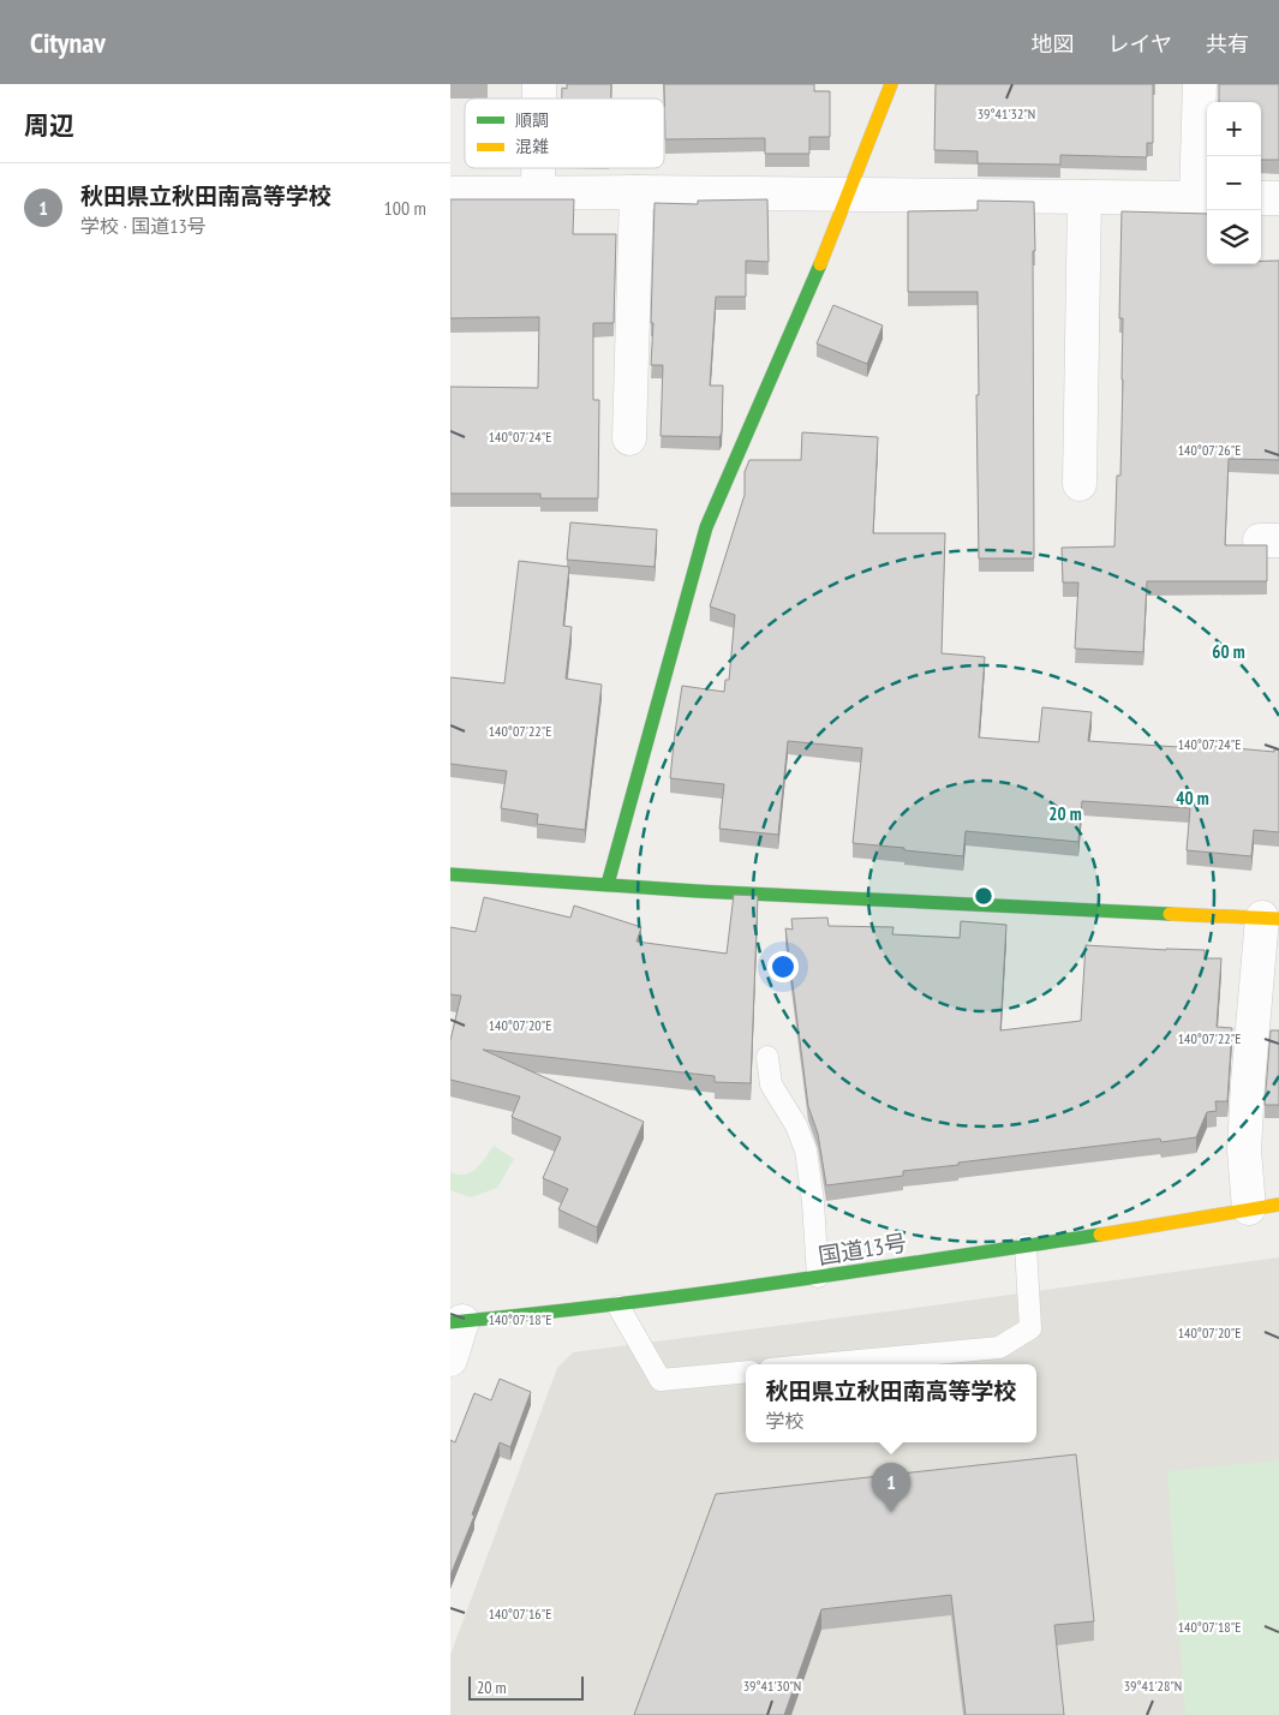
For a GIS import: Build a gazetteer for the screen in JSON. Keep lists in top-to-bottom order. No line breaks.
{"streets":{"main road":["国道13号"]},"legend":["順調","混雑"],"scale_bar":"20 m","page":{"header":"Citynav","nav":["地図","レイヤ","共有"],"heading":"周辺","map_buttons":["+","−"],"list":[{"mark":"1","name":"秋田県立秋田南高等学校","note":"学校 · 国道13号","value":"100 m"}],"popup":["秋田県立秋田南高等学校","学校"],"pins":"1","scale":"20 m"},"coordinates":["39°41'32\"N","140°07'24\"E","140°07'26\"E","140°07'22\"E","140°07'20\"E","140°07'18\"E","140°07'16\"E","39°41'30\"N","39°41'28\"N"],"rings":["60 m","40 m","20 m"]}
